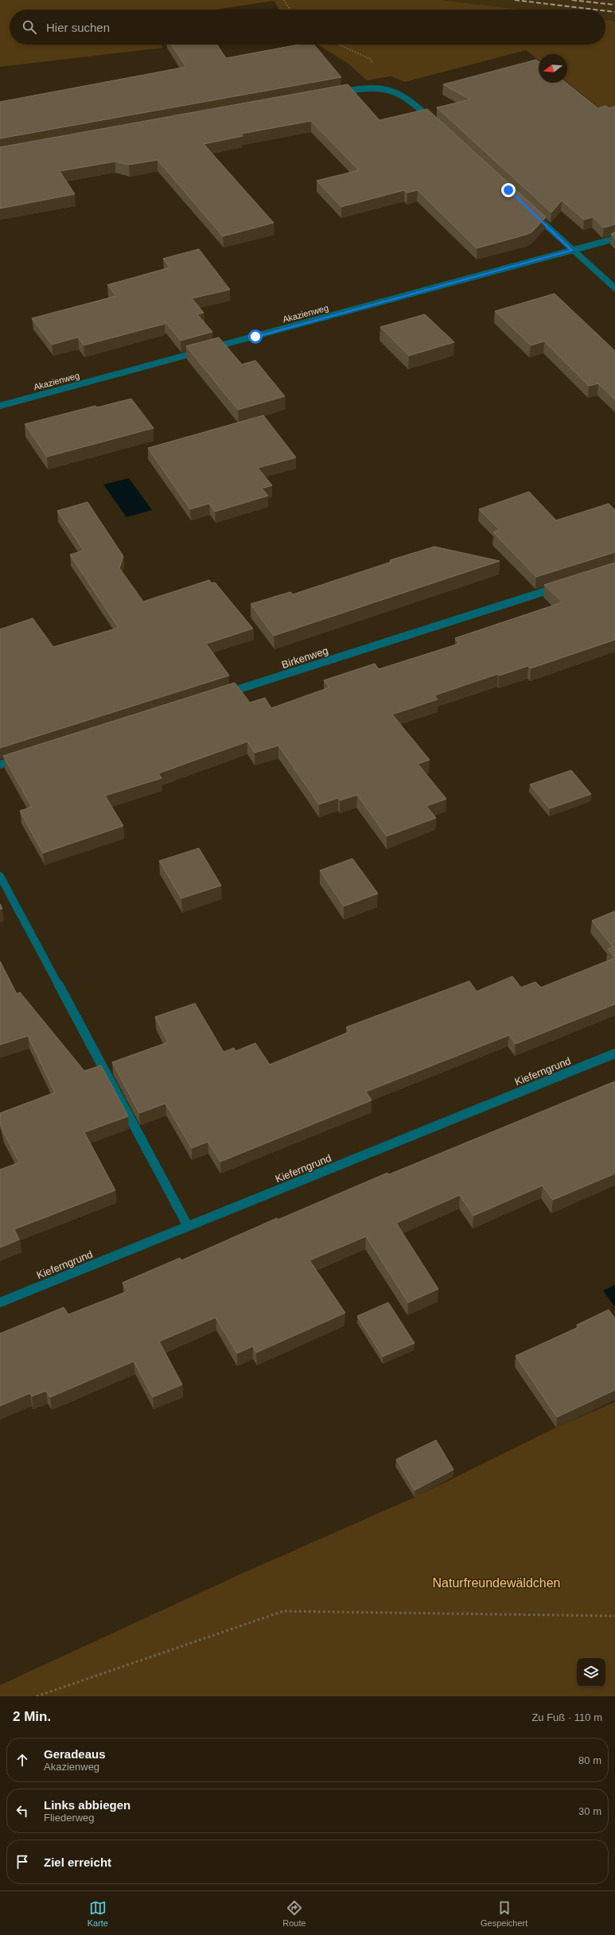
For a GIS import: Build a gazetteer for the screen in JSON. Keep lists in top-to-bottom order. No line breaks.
{"streets":{"street":["Akazienweg","Birkenweg","Kieferngrund"]},"parks":["Naturfreundewäldchen"],"north":"left","page":{"search":"Hier suchen","heading":["2 Min.","Zu Fuß · 110 m"],"list":[["Geradeaus","Akazienweg","80 m"],["Links abbiegen","Fliederweg","30 m"],"Ziel erreicht"],"nav":["Karte","Route","Gespeichert"]}}
